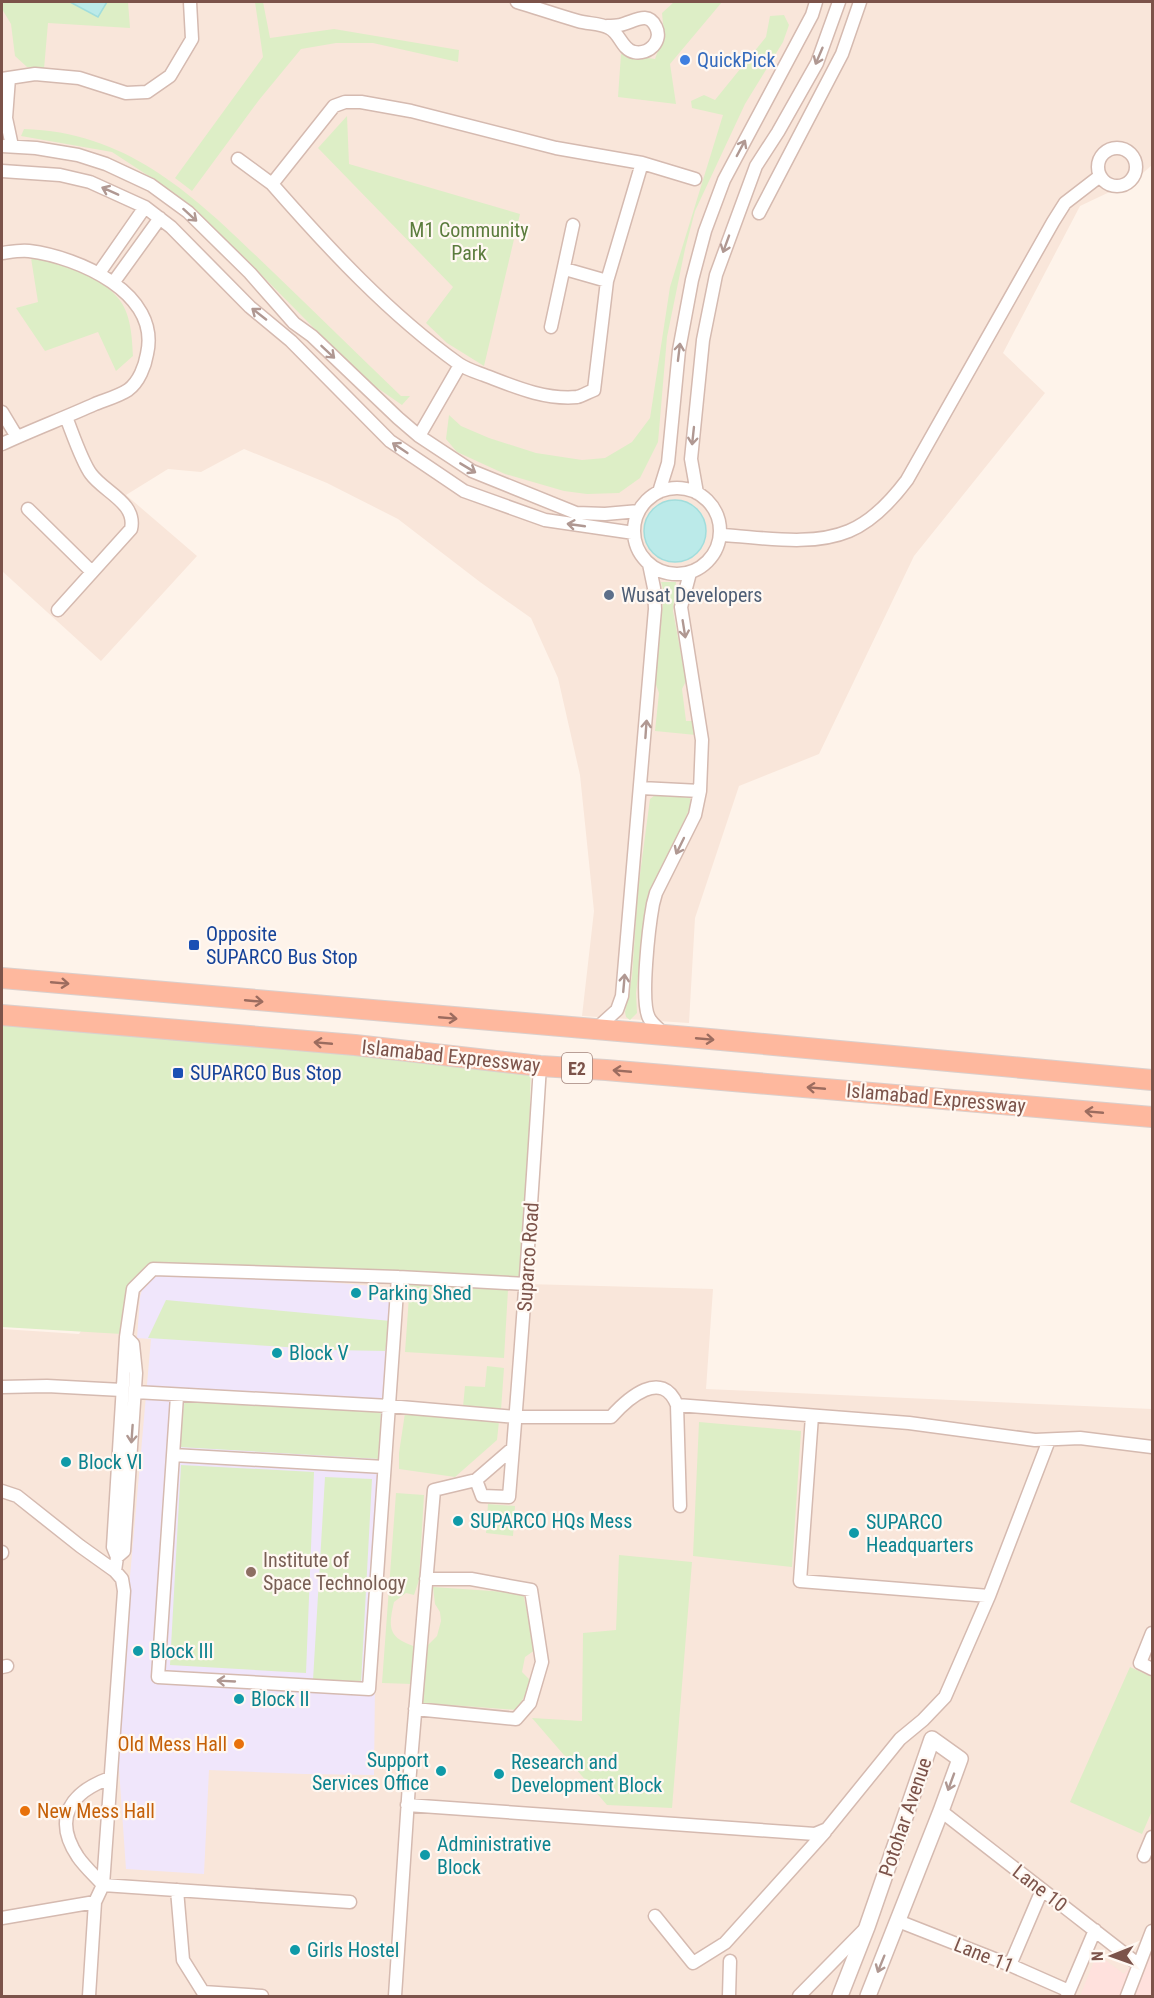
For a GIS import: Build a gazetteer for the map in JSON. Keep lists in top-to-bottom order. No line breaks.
{"streets":{"highway":["Islamabad Expressway","E2"],"street":["Suparco Road","Potohar Avenue","Lane 10","Lane 11"]},"crossings":[["Islamabad Expressway","Suparco Road"],["Potohar Avenue","Lane 10"],["Potohar Avenue","Lane 11"]],"parks":["M1 Community Park"],"places":{"other":["QuickPick","Wusat Developers","Parking Shed","Block V","Block VI","SUPARCO HQs Mess","SUPARCO Headquarters","Institute of Space Technology","Block III","Block II","Old Mess Hall","Support Services Office","Research and Development Block","New Mess Hall","Administrative Block","Girls Hostel"],"transit":["Opposite SUPARCO Bus Stop","SUPARCO Bus Stop"]},"north":"left"}
